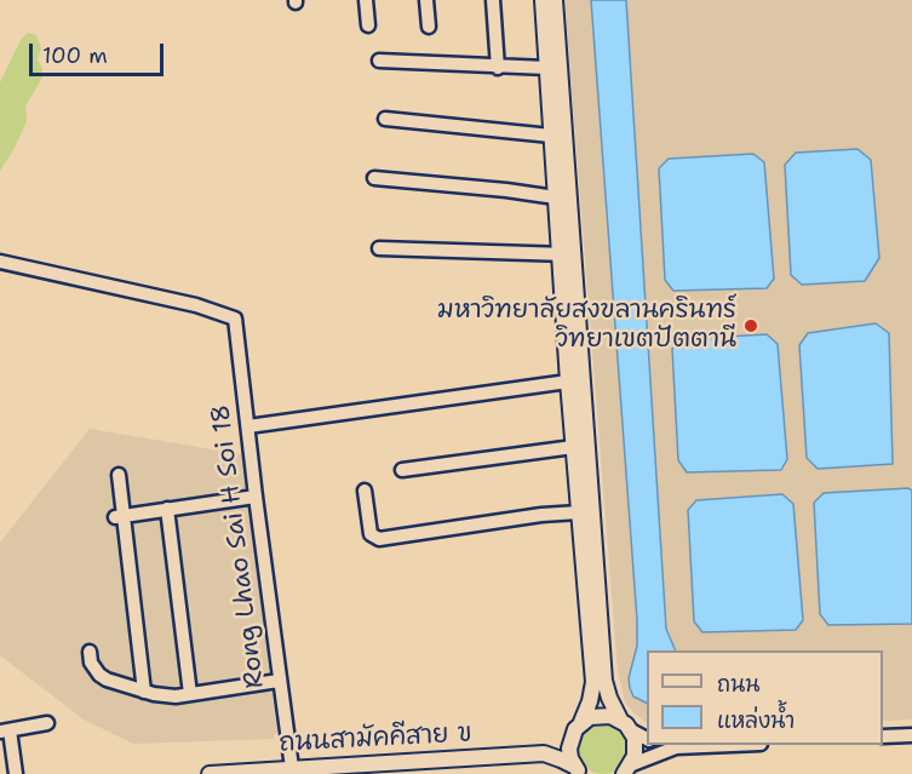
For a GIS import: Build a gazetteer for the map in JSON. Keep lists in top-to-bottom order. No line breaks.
{"streets":{"main road":["ถนนสามัคคีสาย ข"],"street":["Rong Lhao Sai H Soi 18"]},"crossings":[["Rong Lhao Sai H Soi 18","ถนนสามัคคีสาย ข"]],"places":["มหาวิทยาลัยสงขลานครินทร์ วิทยาเขตปัตตานี"],"legend":["ถนน","แหล่งน้ำ"],"scale_bar":"100 m"}
